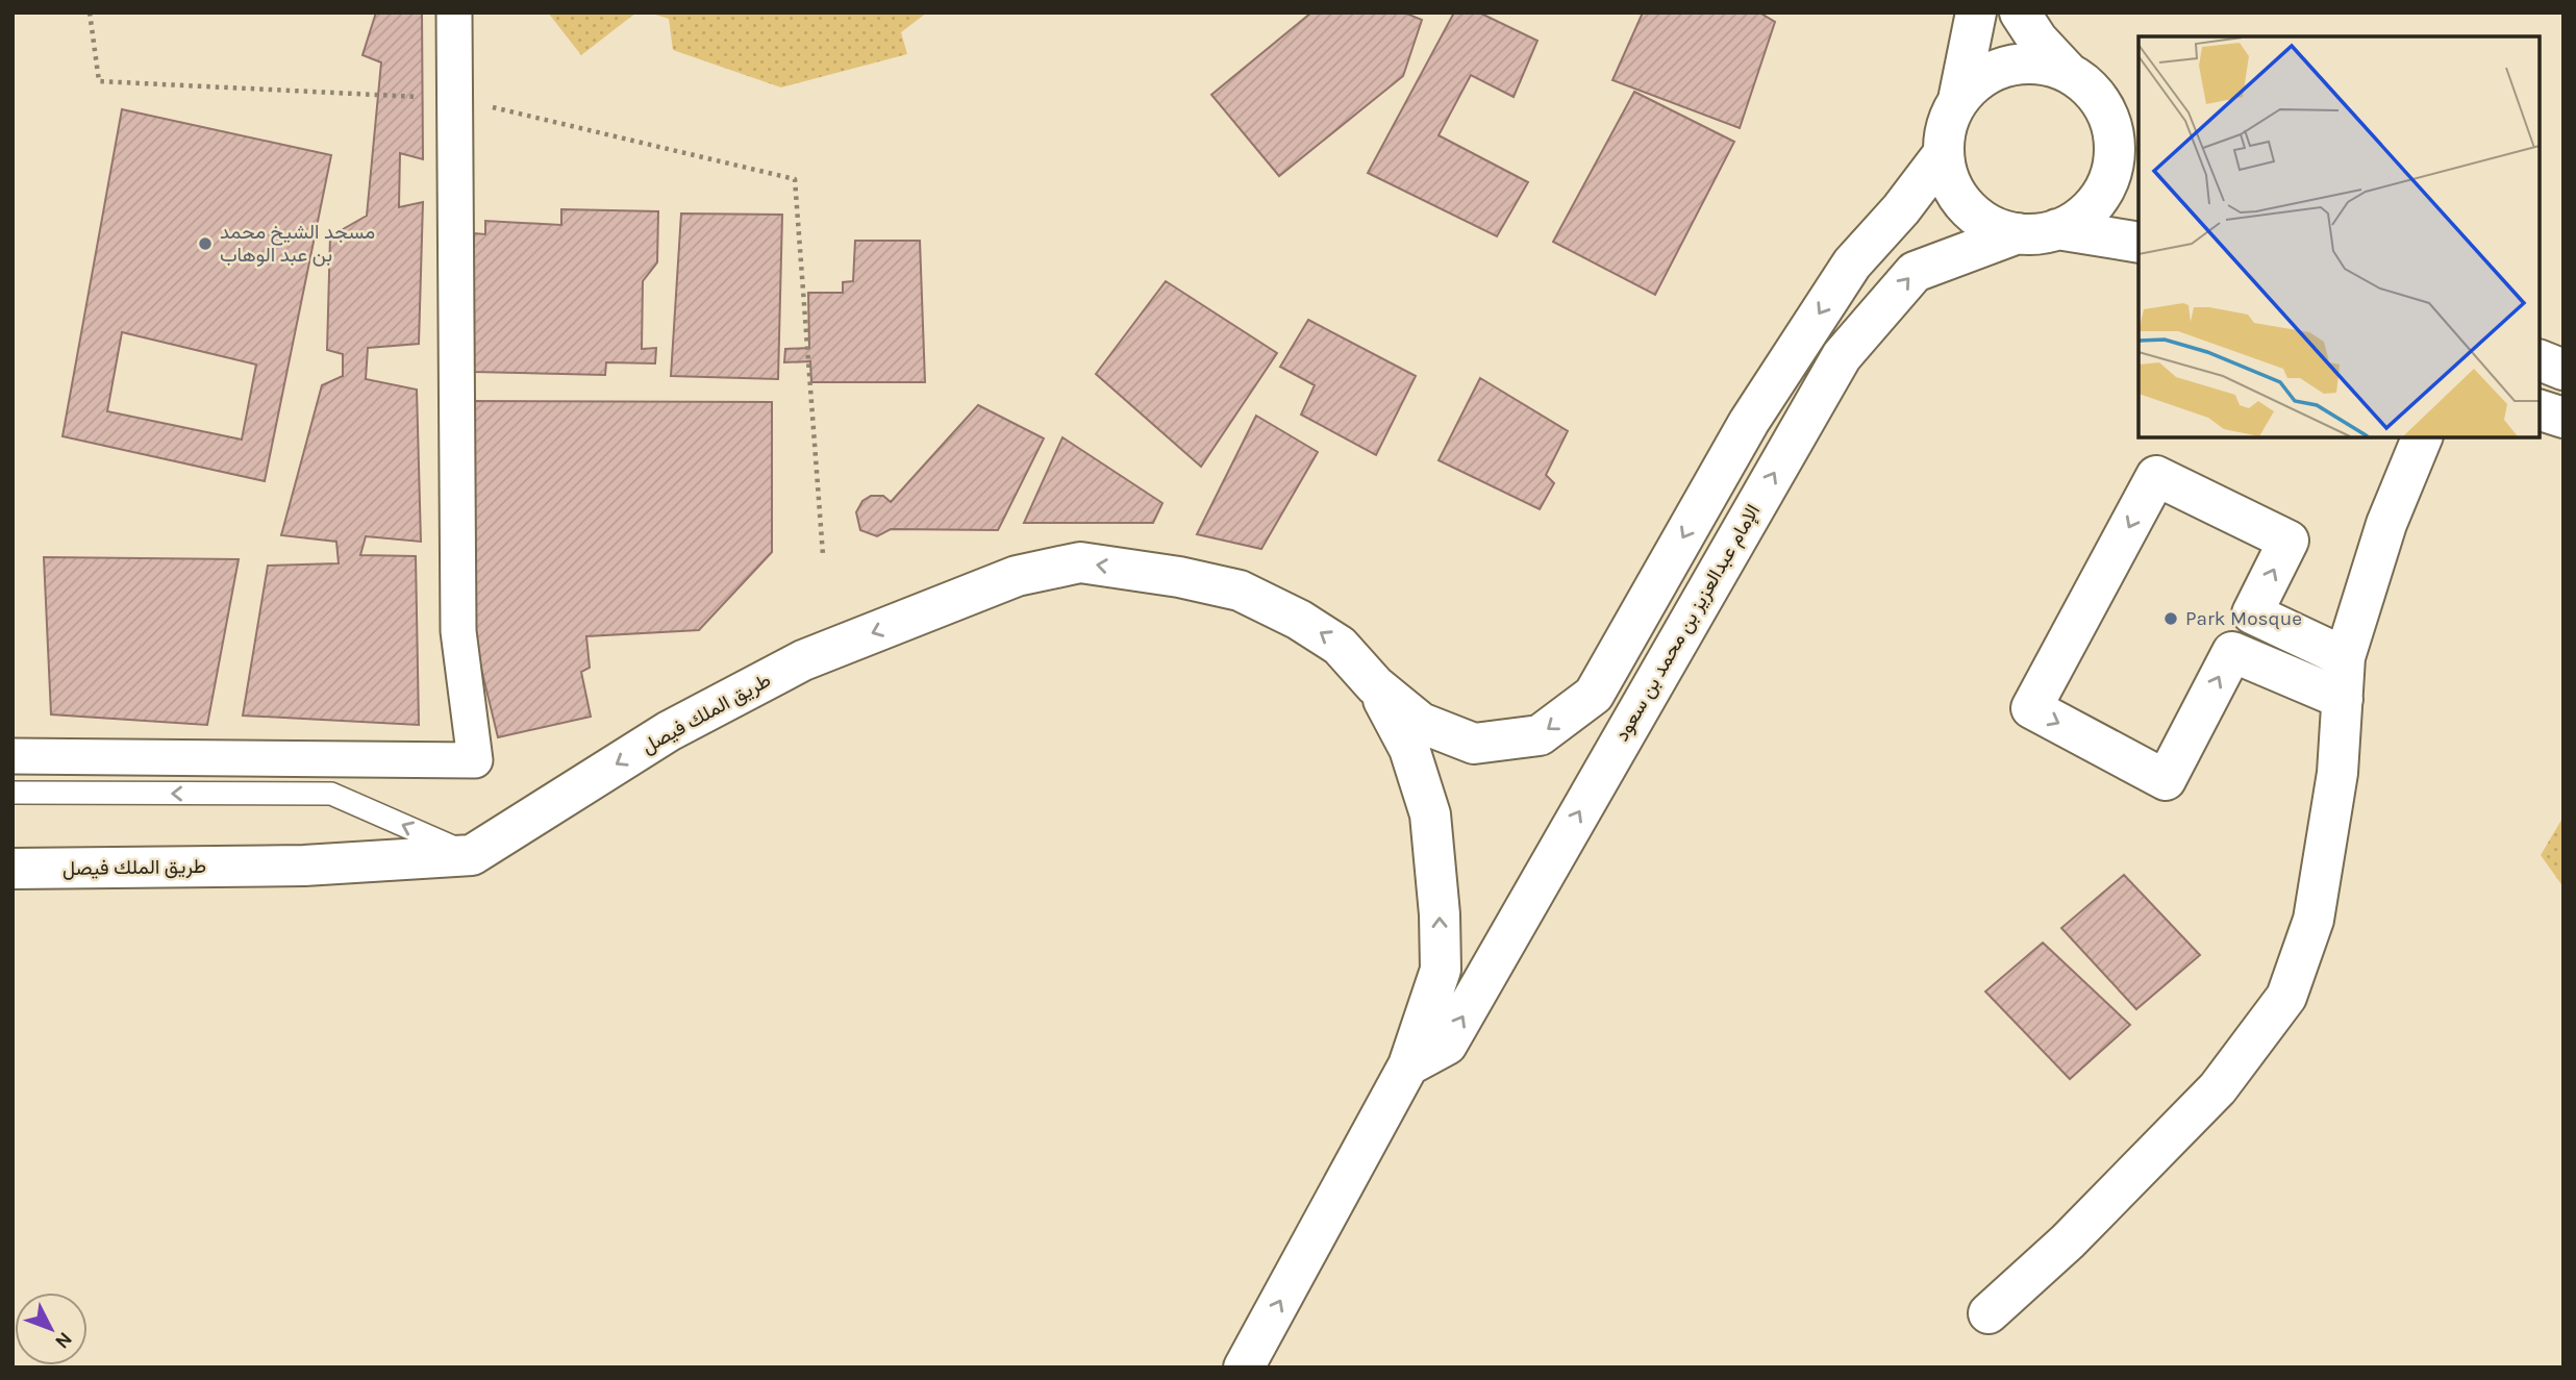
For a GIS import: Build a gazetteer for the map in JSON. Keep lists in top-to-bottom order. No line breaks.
{"streets":{"street":["الإمام عبدالعزيز بن محمد بن سعود","طريق الملك فيصل"]},"one_way":["الإمام عبدالعزيز بن محمد بن سعود","طريق الملك فيصل"],"places":["مسجد الشيخ محمد بن عبد الوهاب","Park Mosque"],"north":"bottom right"}
